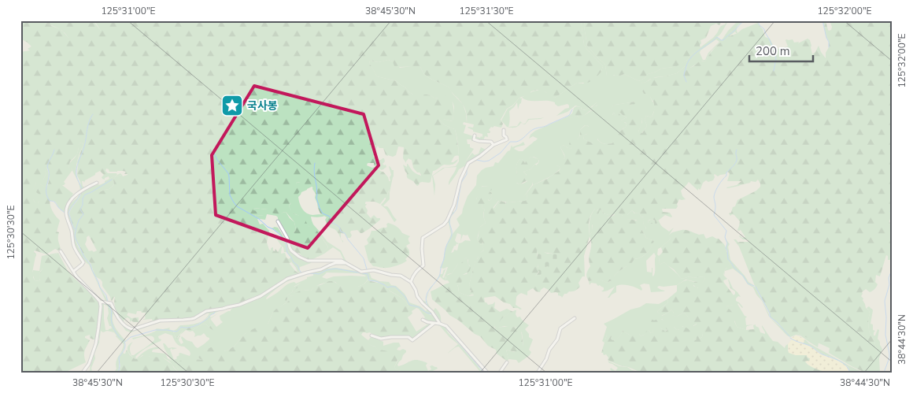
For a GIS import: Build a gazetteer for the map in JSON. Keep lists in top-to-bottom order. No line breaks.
{"places":{"place":["국사봉"]},"scale_bar":"200 m","coordinates":["125°31'00\"E","38°45'30\"N","125°31'30\"E","125°32'00\"E","125°30'30\"E","38°44'30\"N"]}
